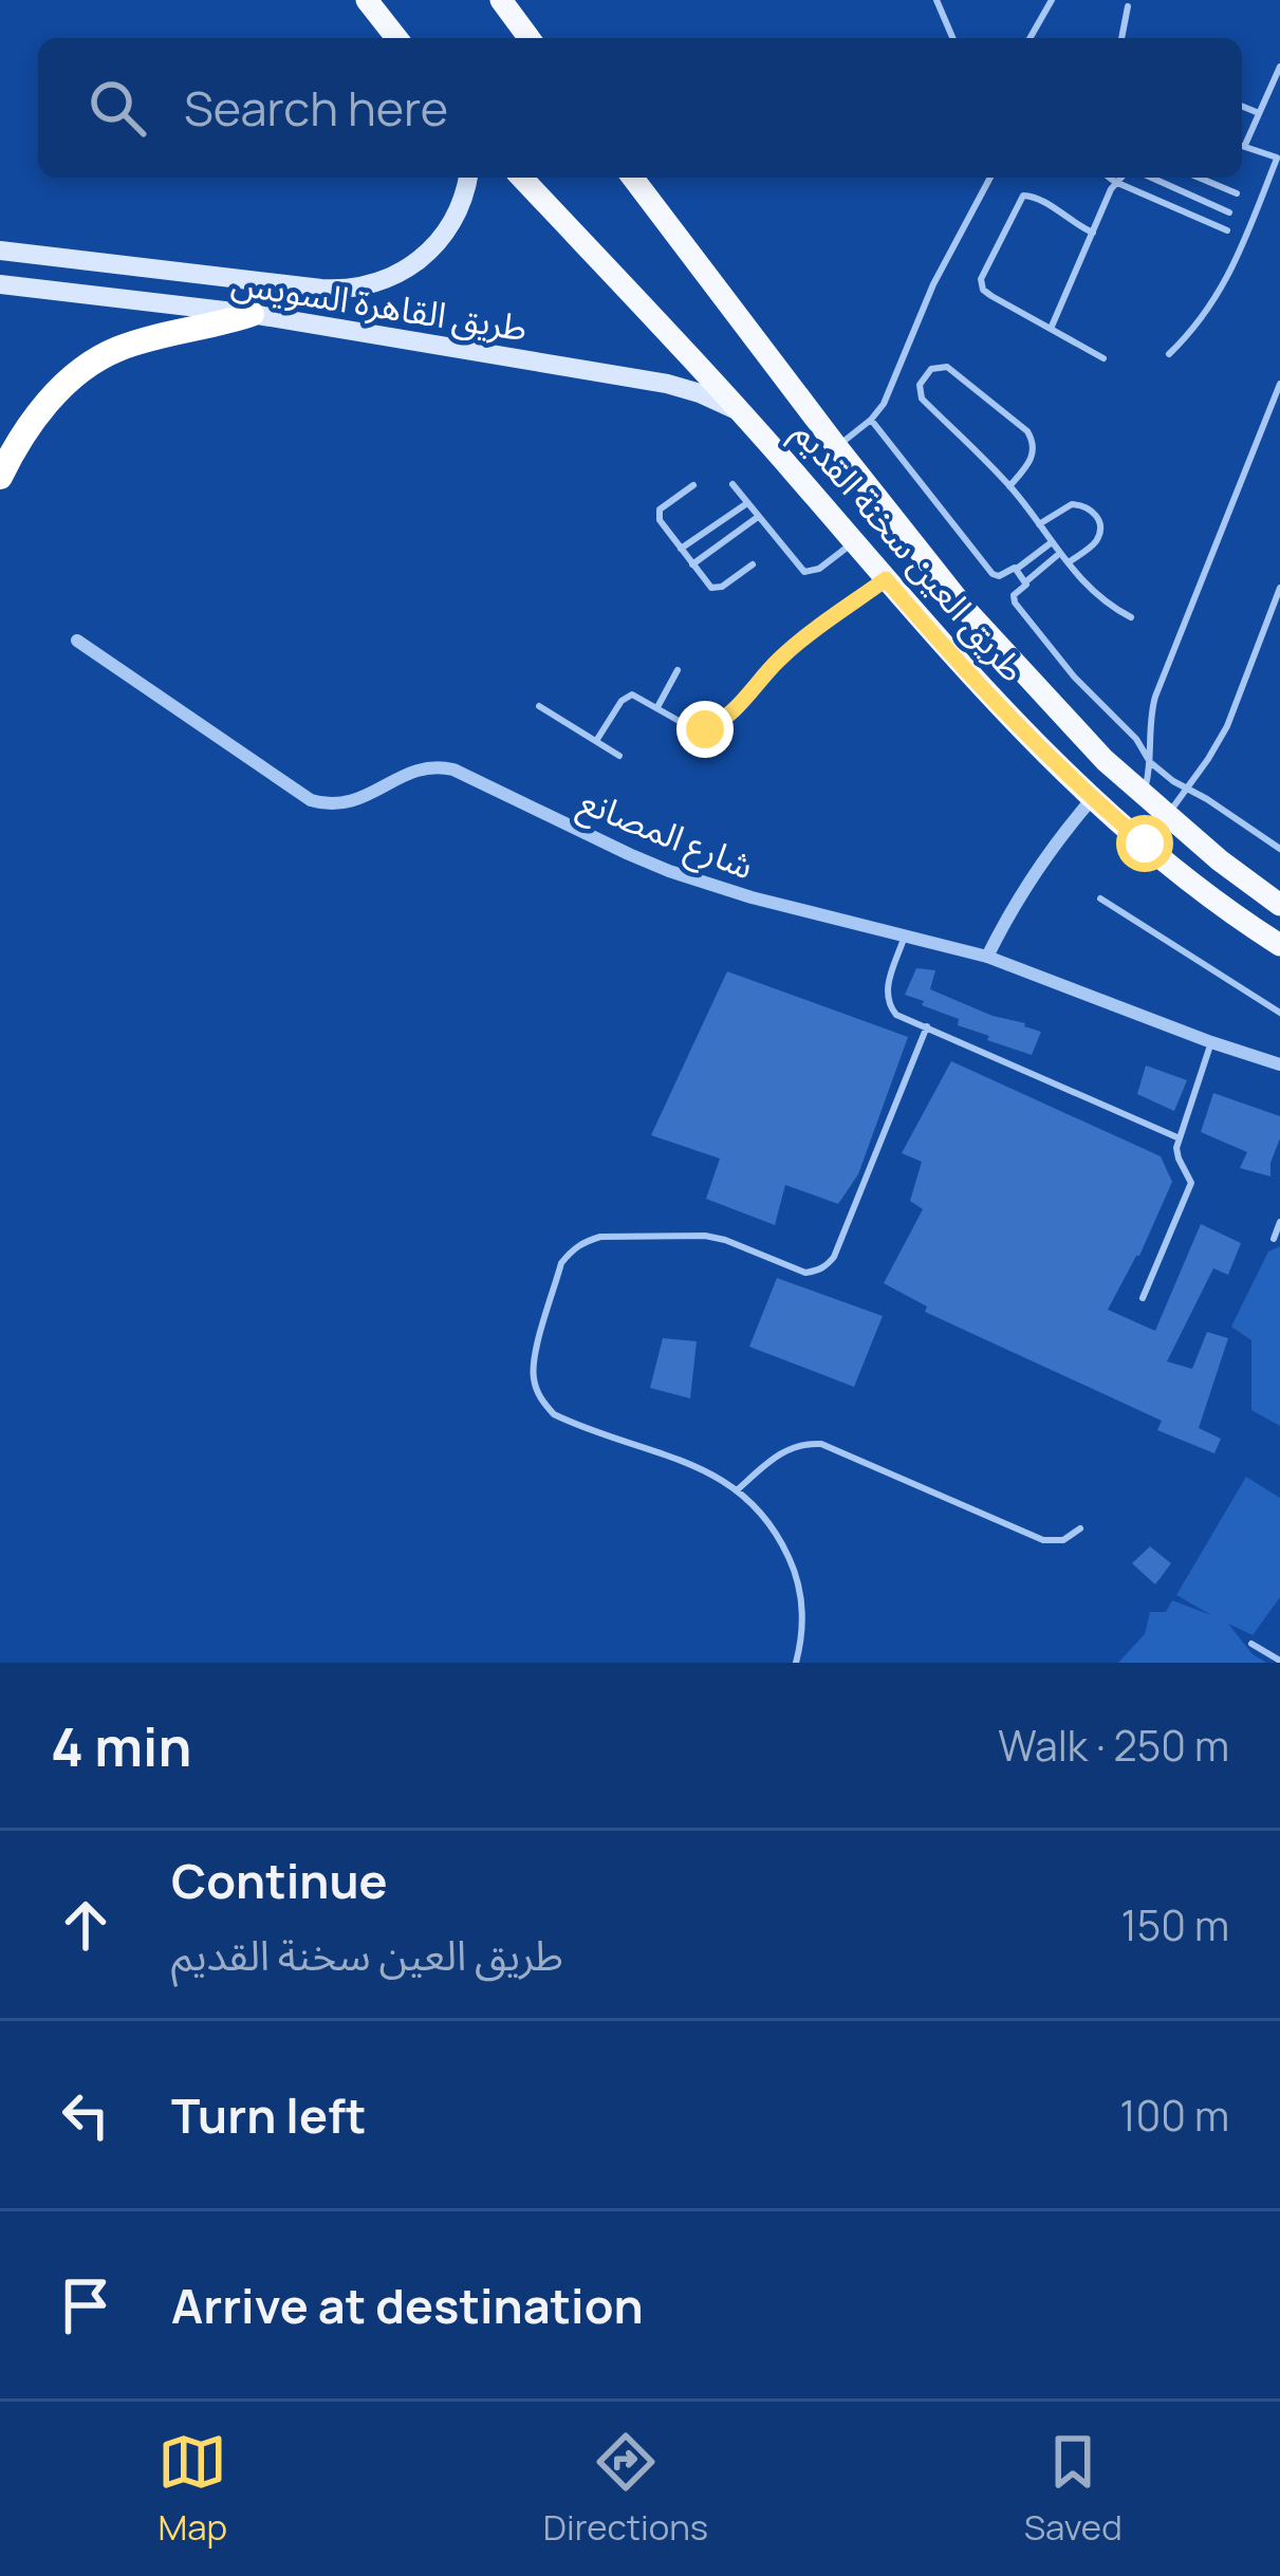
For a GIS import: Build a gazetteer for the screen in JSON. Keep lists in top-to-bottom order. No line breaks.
{"streets":{"main road":["طريق القاهرة السويس","طريق العين سخنة القديم"],"street":["شارع المصانع"]},"crossings":[["طريق القاهرة السويس","طريق العين سخنة القديم"]],"page":{"search":"Search here","heading":["4 min","Walk · 250 m"],"list":[["Continue","طريق العين سخنة القديم","150 m"],["Turn left","100 m"],"Arrive at destination"],"nav":["Map","Directions","Saved"]}}
